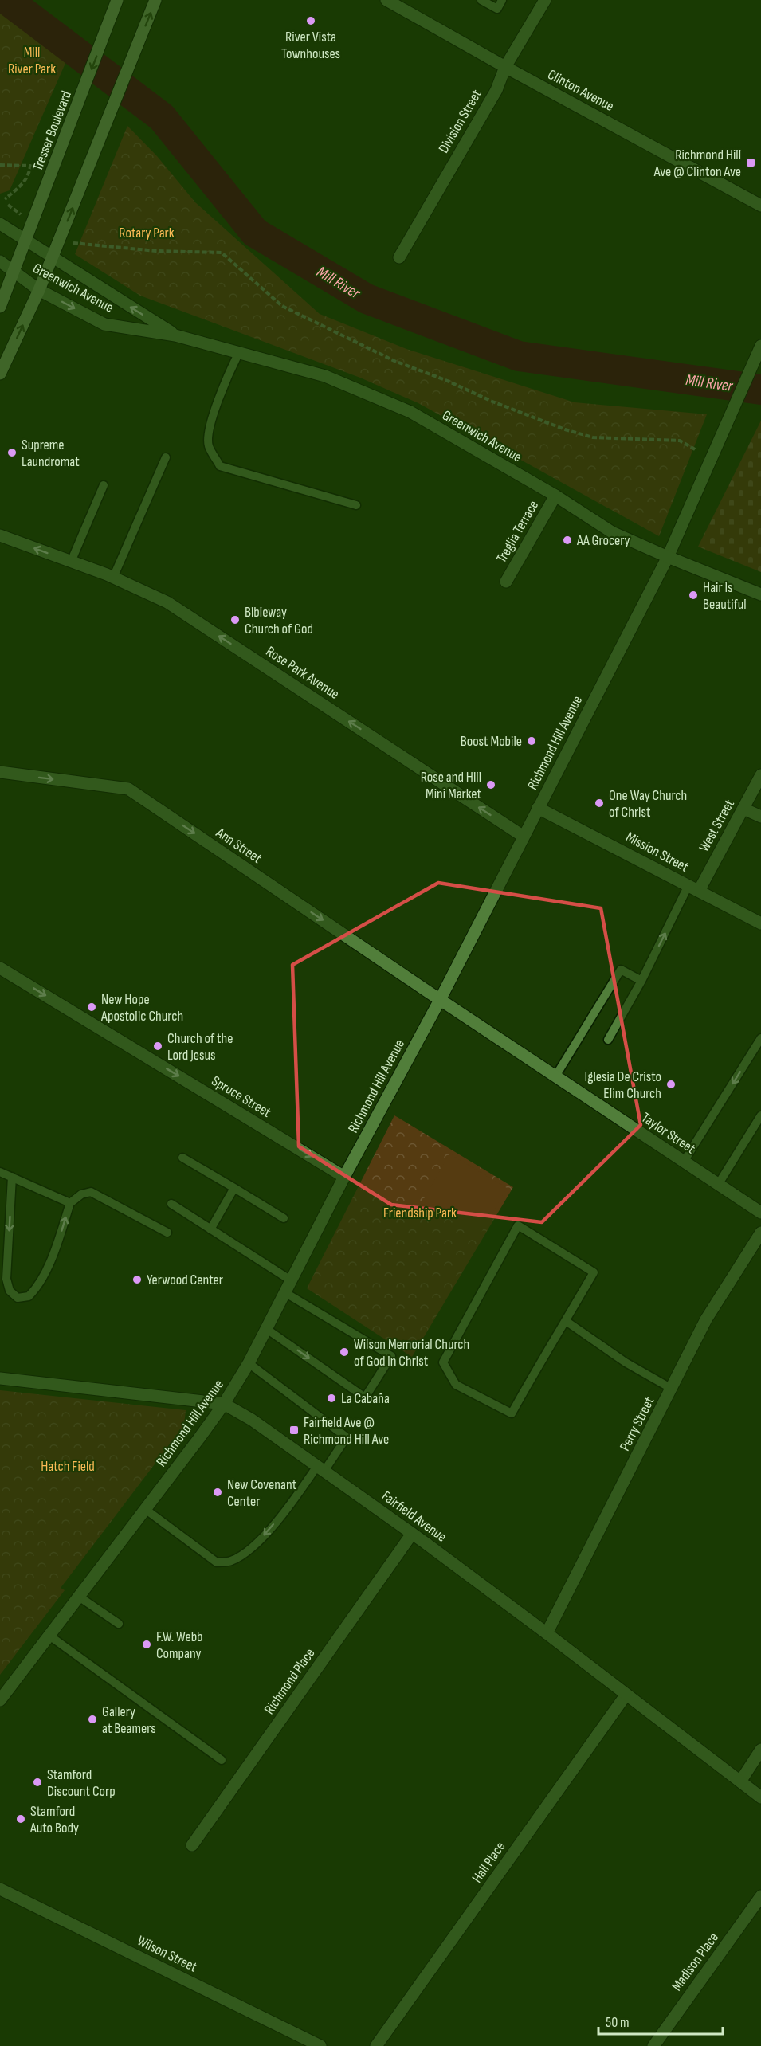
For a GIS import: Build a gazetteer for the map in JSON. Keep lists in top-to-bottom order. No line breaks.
{"streets":{"main road":["Tresser Boulevard"],"street":["Clinton Avenue","Division Street","Greenwich Avenue","Treglia Terrace","Rose Park Avenue","Richmond Hill Avenue","West Street","Ann Street","Mission Street","Spruce Street","Taylor Street","Perry Street","Fairfield Avenue","Richmond Place","Hall Place","Wilson Street","Madison Place"]},"crossings":[["Clinton Avenue","Division Street"],["Tresser Boulevard","Greenwich Avenue"],["Greenwich Avenue","Treglia Terrace"],["Greenwich Avenue","Richmond Hill Avenue"],["Rose Park Avenue","Richmond Hill Avenue"],["Richmond Hill Avenue","Ann Street"],["Richmond Hill Avenue","Mission Street"],["Richmond Hill Avenue","Spruce Street"],["Richmond Hill Avenue","Taylor Street"],["Richmond Hill Avenue","Fairfield Avenue"],["West Street","Mission Street"],["Ann Street","Taylor Street"],["Perry Street","Fairfield Avenue"],["Fairfield Avenue","Richmond Place"],["Fairfield Avenue","Hall Place"]],"one_way":["Rose Park Avenue","Ann Street","Spruce Street"],"water":["Mill River"],"parks":["Mill River Park","Rotary Park","Friendship Park","Hatch Field"],"places":{"other":["River Vista Townhouses","Supreme Laundromat","AA Grocery","Hair Is Beautiful","Bibleway Church of God","Boost Mobile","Rose and Hill Mini Market","One Way Church of Christ","New Hope Apostolic Church","Church of the Lord Jesus","Iglesia De Cristo Elim Church","Yerwood Center","Wilson Memorial Church of God in Christ","La Cabaña","New Covenant Center","F.W. Webb Company","Gallery at Beamers","Stamford Discount Corp","Stamford Auto Body"],"transit":["Richmond Hill Ave @ Clinton Ave","Fairfield Ave @ Richmond Hill Ave"]},"scale_bar":"50 m"}
